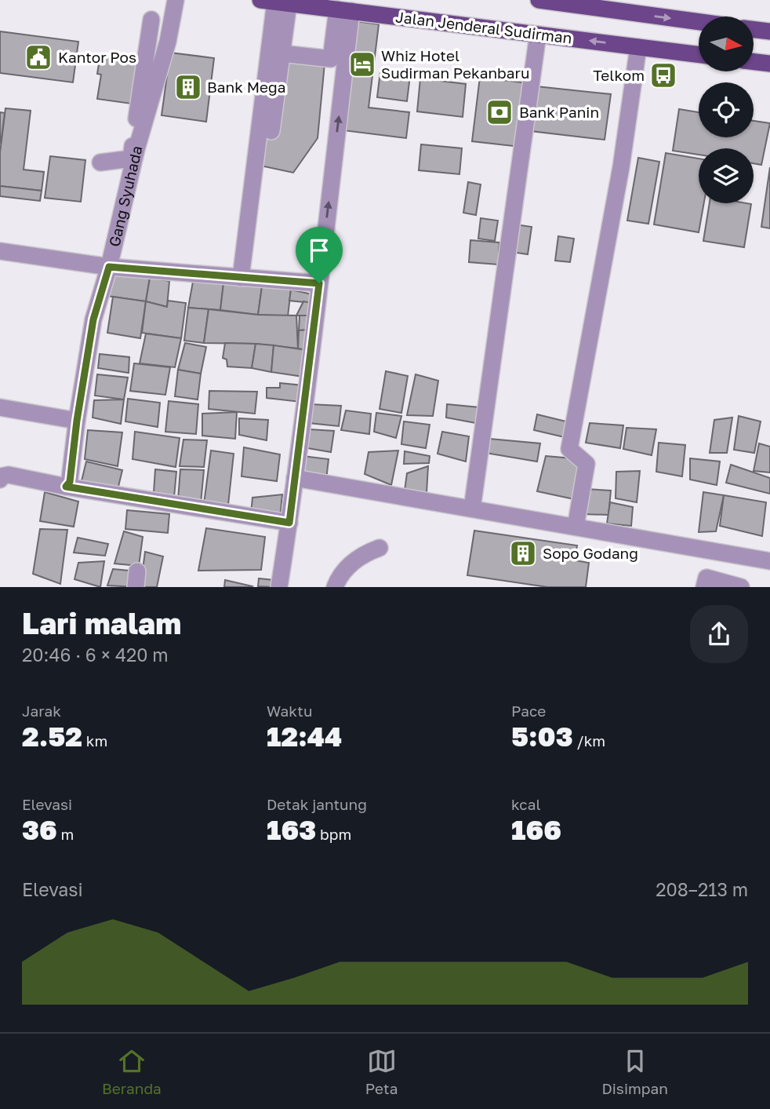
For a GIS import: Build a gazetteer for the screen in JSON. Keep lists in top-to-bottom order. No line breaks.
{"streets":{"main road":["Jalan Jenderal Sudirman"],"street":["Gang Syuhada"]},"places":{"public building":["Kantor Pos"],"hotel":["Whiz Hotel Sudirman Pekanbaru"],"bus stop":["Telkom"],"building":["Bank Mega","Sopo Godang"],"bank":["Bank Panin"]},"north":"right","page":{"heading":["Lari malam","20:46 · 6 × 420 m"],"stats":[["Jarak","2.52 km"],["Waktu","12:44"],["Pace","5:03 /km"],["Elevasi","36 m"],["Detak jantung","163 bpm"],["kcal","166"]],"chart":["Elevasi","208–213 m"],"tabs":["Beranda","Peta","Disimpan"]}}
